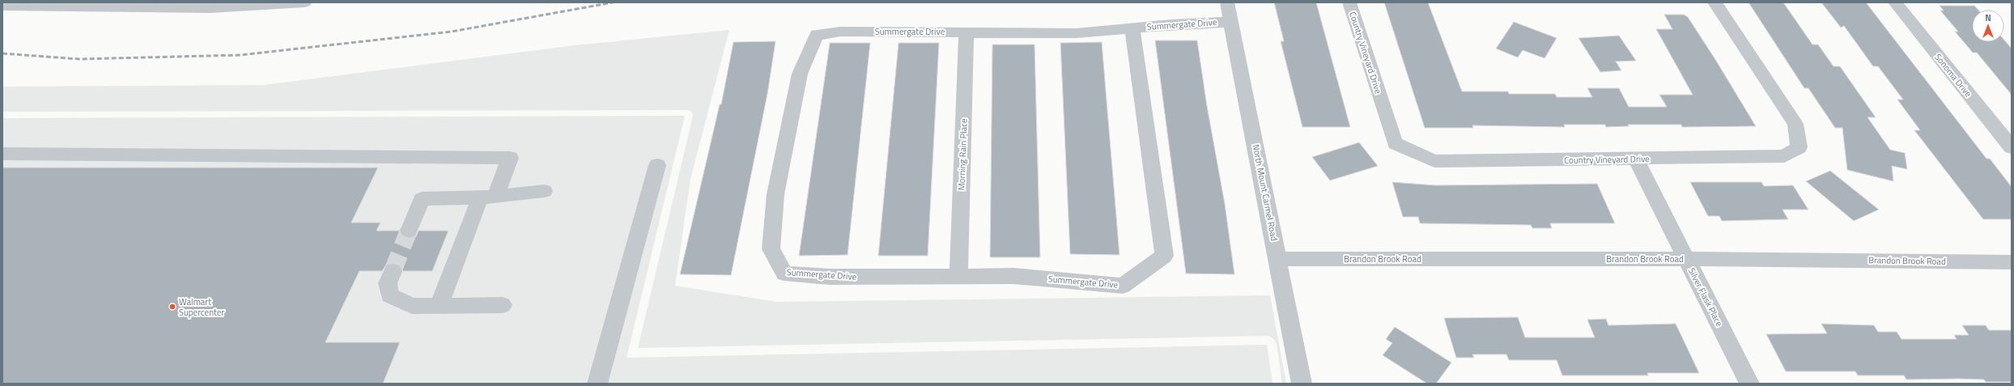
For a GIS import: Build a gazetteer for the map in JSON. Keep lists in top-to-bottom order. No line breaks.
{"streets":{"street":["Summergate Drive","Country Vineyard Drive","Sonoma Drive","Morning Rain Place","North Mount Carmel Road","Brandon Brook Road","Silver Flask Place"]},"crossings":[["Summergate Drive","Morning Rain Place"],["Summergate Drive","North Mount Carmel Road"],["Country Vineyard Drive","Silver Flask Place"],["North Mount Carmel Road","Brandon Brook Road"],["Brandon Brook Road","Silver Flask Place"]],"places":["Walmart Supercenter"],"north":"top"}
